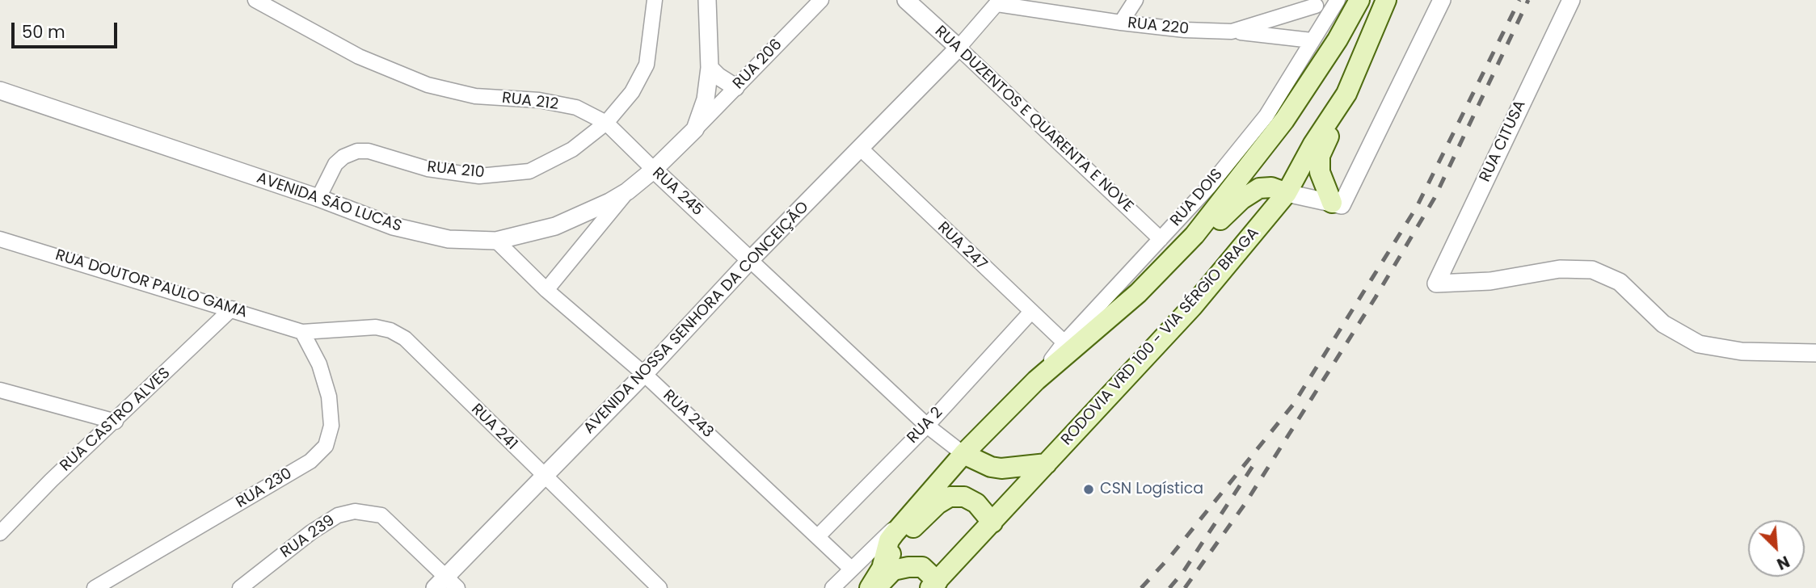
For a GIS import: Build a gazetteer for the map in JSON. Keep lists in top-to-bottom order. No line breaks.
{"streets":{"main road":["RODOVIA VRD 100 - VIA SÉRGIO BRAGA"],"street":["RUA 220","RUA 206","RUA 212","RUA DUZENTOS E QUARENTA E NOVE","RUA CITUSA","RUA 210","RUA 245","RUA DOIS","AVENIDA SÃO LUCAS","RUA 247","RUA DOUTOR PAULO GAMA","AVENIDA NOSSA SENHORA DA CONCEIÇÃO","RUA 243","RUA CASTRO ALVES","RUA 2","RUA 241","RUA 230","RUA 239"]},"crossings":[["RUA 206","AVENIDA SÃO LUCAS"],["RUA 212","RUA 210"],["RUA 212","RUA 245"],["RUA DUZENTOS E QUARENTA E NOVE","RUA DOIS"],["RUA DUZENTOS E QUARENTA E NOVE","AVENIDA NOSSA SENHORA DA CONCEIÇÃO"],["RUA 210","RUA 245"],["RUA 210","AVENIDA SÃO LUCAS"],["RUA 245","AVENIDA SÃO LUCAS"],["RUA 245","AVENIDA NOSSA SENHORA DA CONCEIÇÃO"],["RUA DOIS","RUA 247"],["AVENIDA SÃO LUCAS","RUA 243"],["RUA 247","AVENIDA NOSSA SENHORA DA CONCEIÇÃO"],["RUA 247","RUA 2"],["RUA DOUTOR PAULO GAMA","RUA CASTRO ALVES"],["RUA DOUTOR PAULO GAMA","RUA 241"],["RUA DOUTOR PAULO GAMA","RUA 230"],["AVENIDA NOSSA SENHORA DA CONCEIÇÃO","RUA 243"],["AVENIDA NOSSA SENHORA DA CONCEIÇÃO","RUA 241"],["AVENIDA NOSSA SENHORA DA CONCEIÇÃO","RUA 239"],["RUA 243","RUA 2"],["RUA 241","RUA 230"]],"places":["CSN Logística"],"scale_bar":"50 m","north":"bottom right"}
